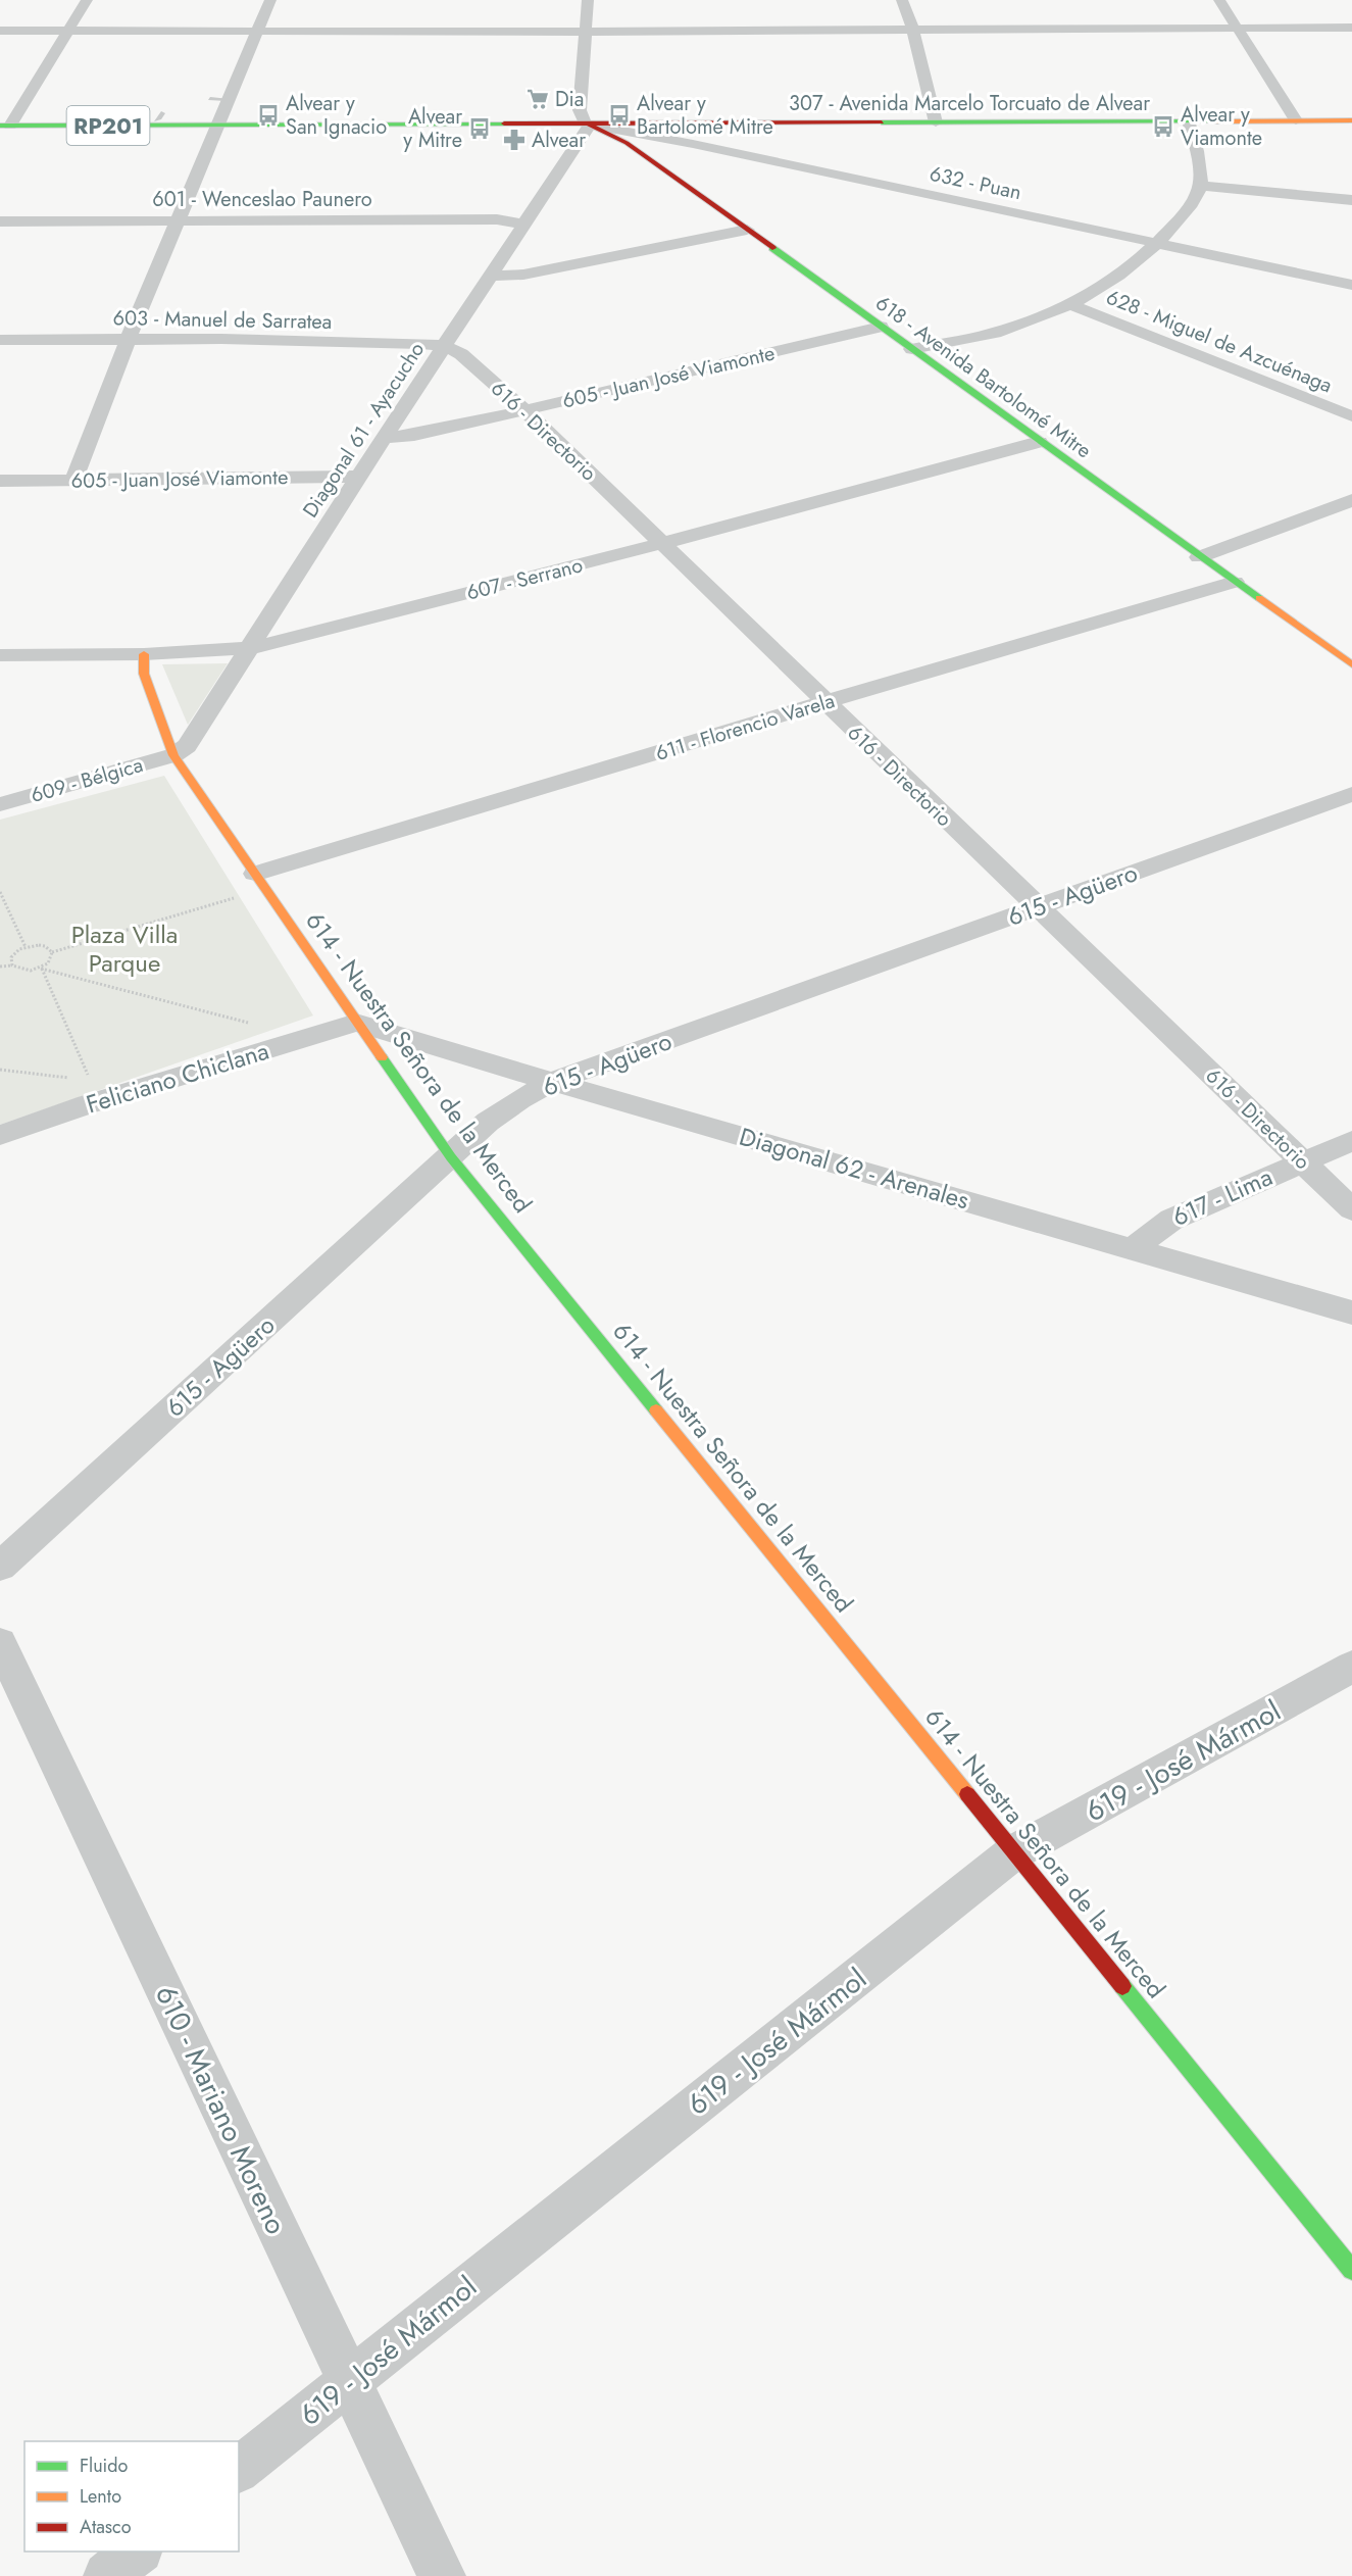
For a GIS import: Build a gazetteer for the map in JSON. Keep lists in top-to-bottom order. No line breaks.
{"streets":{"main road":["307 - Avenida Marcelo Torcuato de Alvear","RP201","618 - Avenida Bartolomé Mitre","614 - Nuestra Señora de la Merced"],"street":["632 - Puan","601 - Wenceslao Paunero","603 - Manuel de Sarratea","628 - Miguel de Azcuénaga","605 - Juan José Viamonte","Diagonal 61 - Ayacucho","616 - Directorio","607 - Serrano","611 - Florencio Varela","609 - Bélgica","615 - Agüero","Feliciano Chiclana","Diagonal 62 - Arenales","617 - Lima","619 - José Mármol","610 - Mariano Moreno"]},"crossings":[["307 - Avenida Marcelo Torcuato de Alvear","632 - Puan"],["307 - Avenida Marcelo Torcuato de Alvear","618 - Avenida Bartolomé Mitre"],["307 - Avenida Marcelo Torcuato de Alvear","Diagonal 61 - Ayacucho"],["632 - Puan","618 - Avenida Bartolomé Mitre"],["632 - Puan","Diagonal 61 - Ayacucho"],["601 - Wenceslao Paunero","Diagonal 61 - Ayacucho"],["603 - Manuel de Sarratea","Diagonal 61 - Ayacucho"],["603 - Manuel de Sarratea","616 - Directorio"],["605 - Juan José Viamonte","618 - Avenida Bartolomé Mitre"],["605 - Juan José Viamonte","Diagonal 61 - Ayacucho"],["605 - Juan José Viamonte","616 - Directorio"],["618 - Avenida Bartolomé Mitre","Diagonal 61 - Ayacucho"],["618 - Avenida Bartolomé Mitre","607 - Serrano"],["618 - Avenida Bartolomé Mitre","611 - Florencio Varela"],["Diagonal 61 - Ayacucho","616 - Directorio"],["Diagonal 61 - Ayacucho","607 - Serrano"],["Diagonal 61 - Ayacucho","609 - Bélgica"],["Diagonal 61 - Ayacucho","614 - Nuestra Señora de la Merced"],["616 - Directorio","607 - Serrano"],["616 - Directorio","611 - Florencio Varela"],["616 - Directorio","615 - Agüero"],["616 - Directorio","617 - Lima"],["607 - Serrano","614 - Nuestra Señora de la Merced"],["611 - Florencio Varela","614 - Nuestra Señora de la Merced"],["609 - Bélgica","614 - Nuestra Señora de la Merced"],["615 - Agüero","614 - Nuestra Señora de la Merced"],["615 - Agüero","Diagonal 62 - Arenales"],["614 - Nuestra Señora de la Merced","Feliciano Chiclana"],["614 - Nuestra Señora de la Merced","Diagonal 62 - Arenales"],["614 - Nuestra Señora de la Merced","619 - José Mármol"],["Feliciano Chiclana","Diagonal 62 - Arenales"],["Diagonal 62 - Arenales","617 - Lima"],["619 - José Mármol","610 - Mariano Moreno"]],"parks":["Plaza Villa Parque"],"places":{"supermarket":["Dia"],"bus stop":["Alvear y San Ignacio","Alvear y Bartolomé Mitre","Alvear y Viamonte","Alvear y Mitre"],"pharmacy":["Alvear"]},"legend":["Fluido","Lento","Atasco"]}
